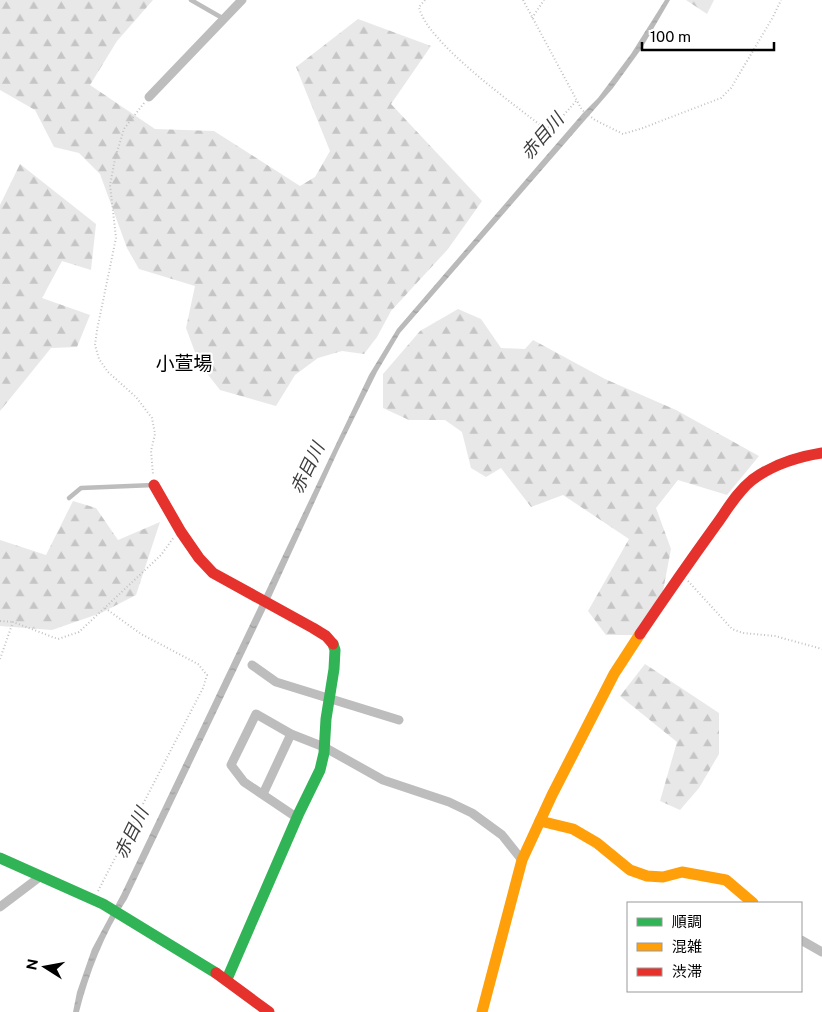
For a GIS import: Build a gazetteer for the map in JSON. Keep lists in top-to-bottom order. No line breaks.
{"districts":["小萱場"],"water":["赤目川"],"legend":["順調","混雑","渋滞"],"scale_bar":"100 m","north":"left"}
